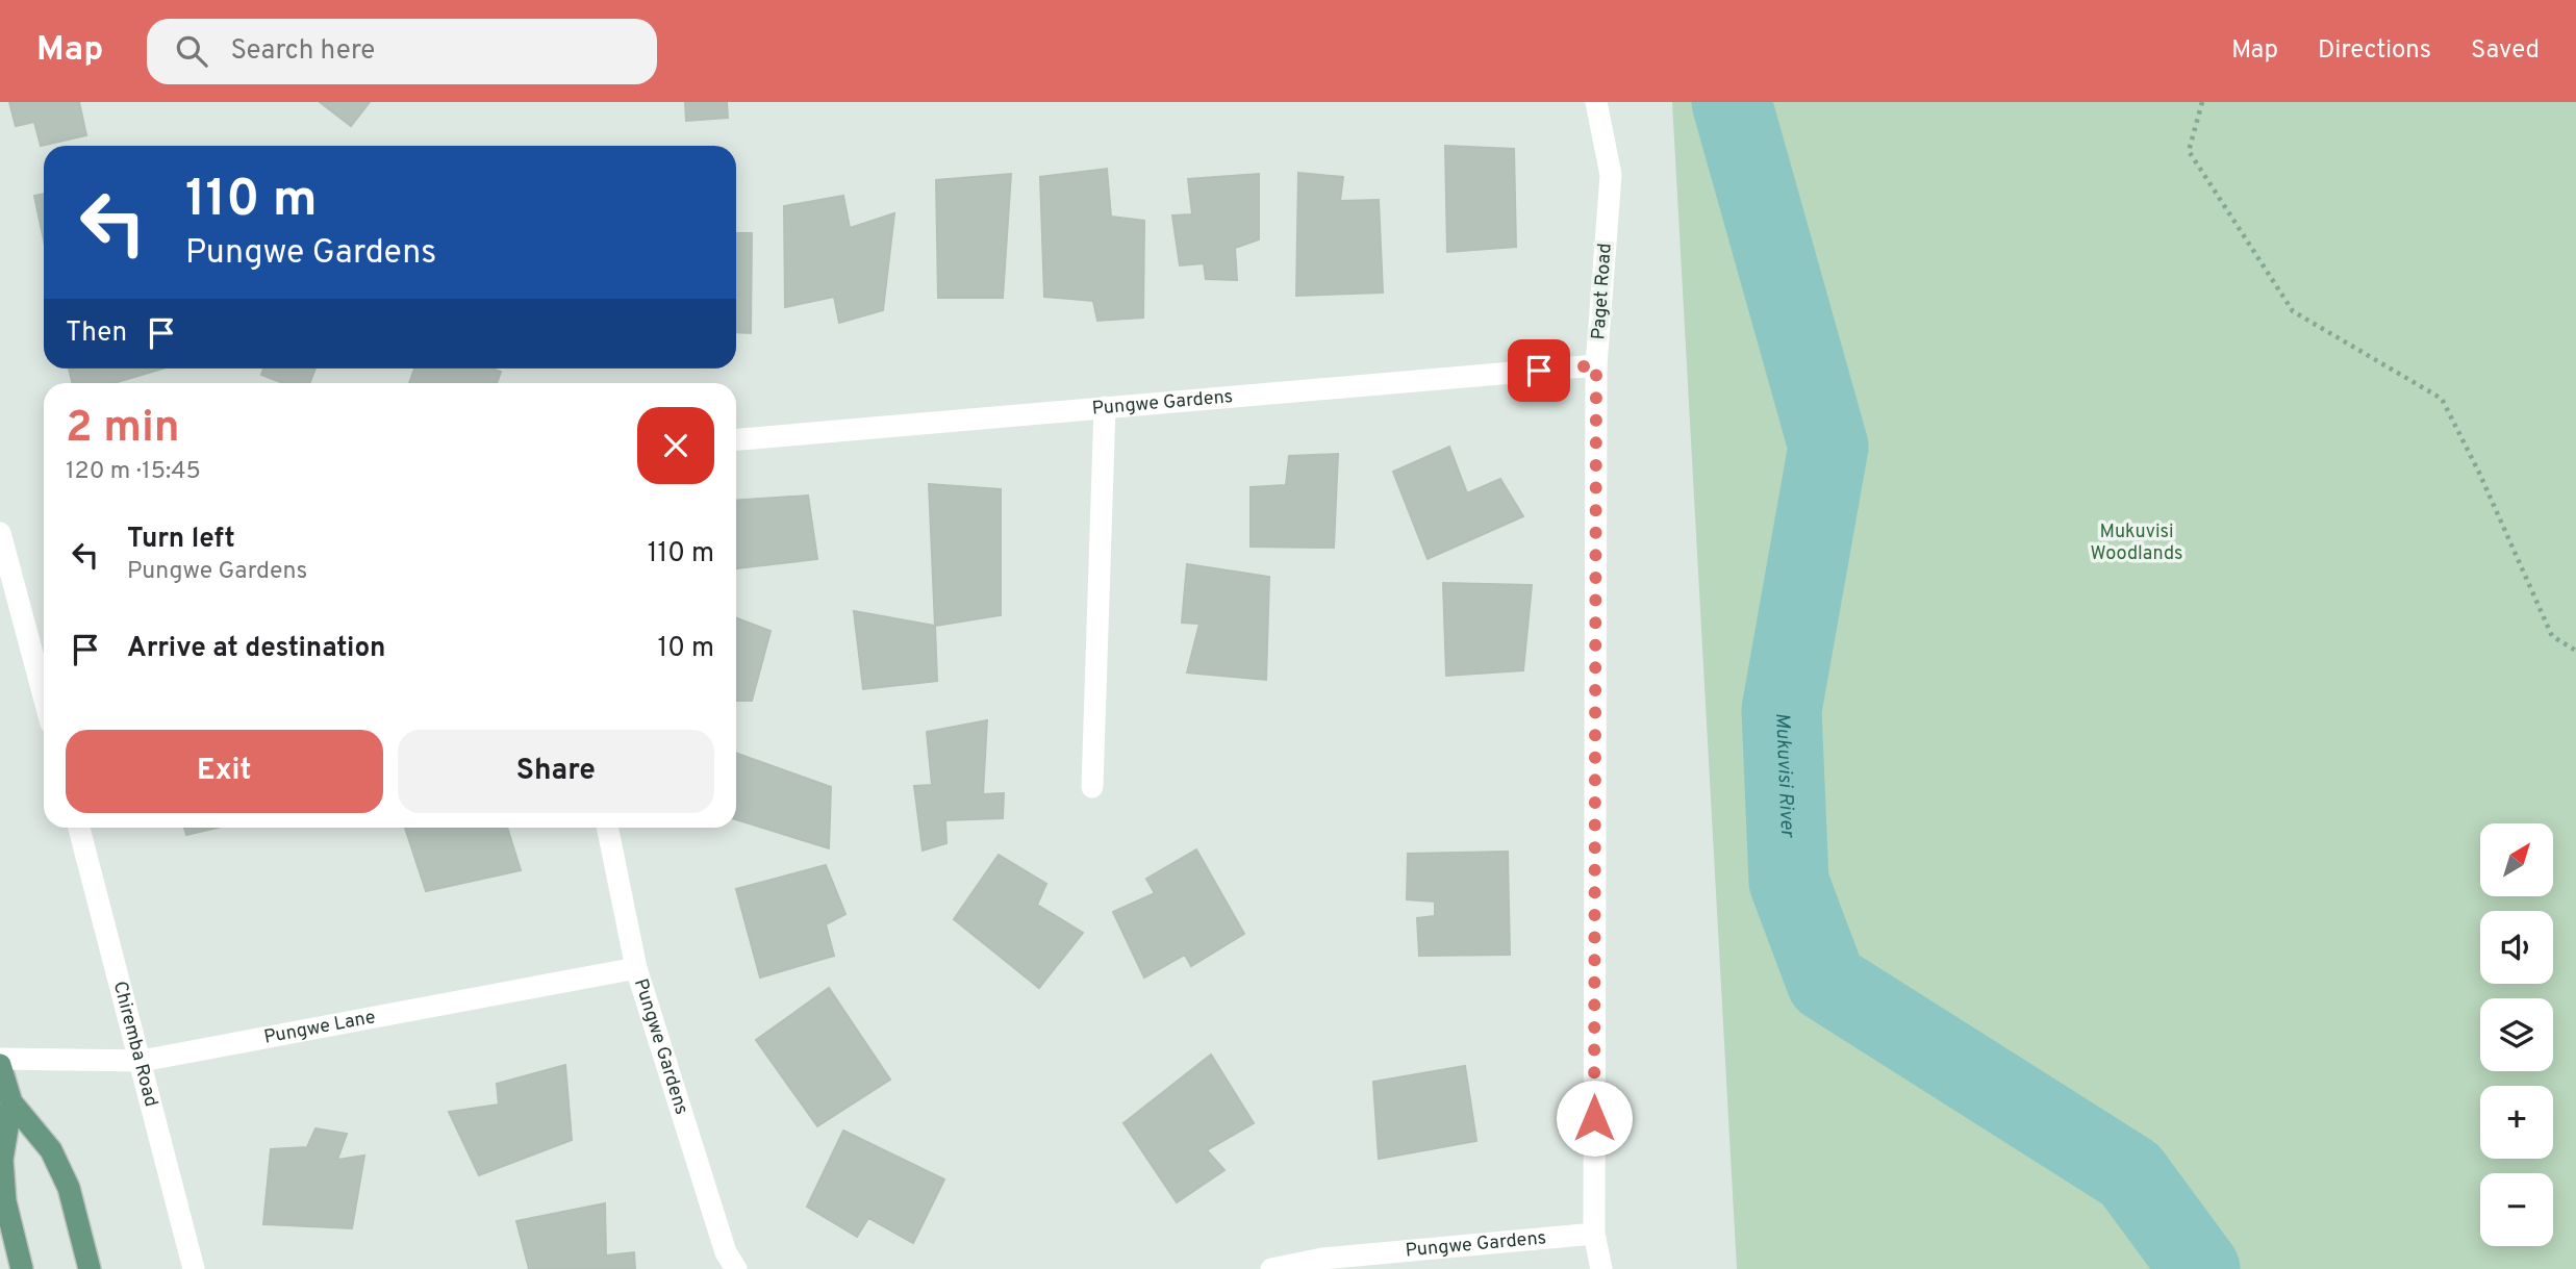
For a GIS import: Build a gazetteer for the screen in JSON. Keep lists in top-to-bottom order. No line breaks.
{"streets":{"street":["Paget Road","Pungwe Gardens","Pungwe Lane","Chiremba Road"]},"crossings":[["Paget Road","Pungwe Gardens"],["Pungwe Gardens","Pungwe Lane"],["Pungwe Lane","Chiremba Road"]],"water":["Mukuvisi River"],"parks":["Mukuvisi Woodlands"],"north":"top right","page":{"header":"Map","search":"Search here","nav":["Map","Directions","Saved"],"turn":["110 m","Pungwe Gardens"],"then":"Then","heading":["2 min","120 m · 15:45"],"list":[{"name":"Turn left","note":"Pungwe Gardens","value":"110 m"},{"name":"Arrive at destination","value":"10 m"}],"buttons":["Exit","Share"],"map_buttons":["+","−"]}}
